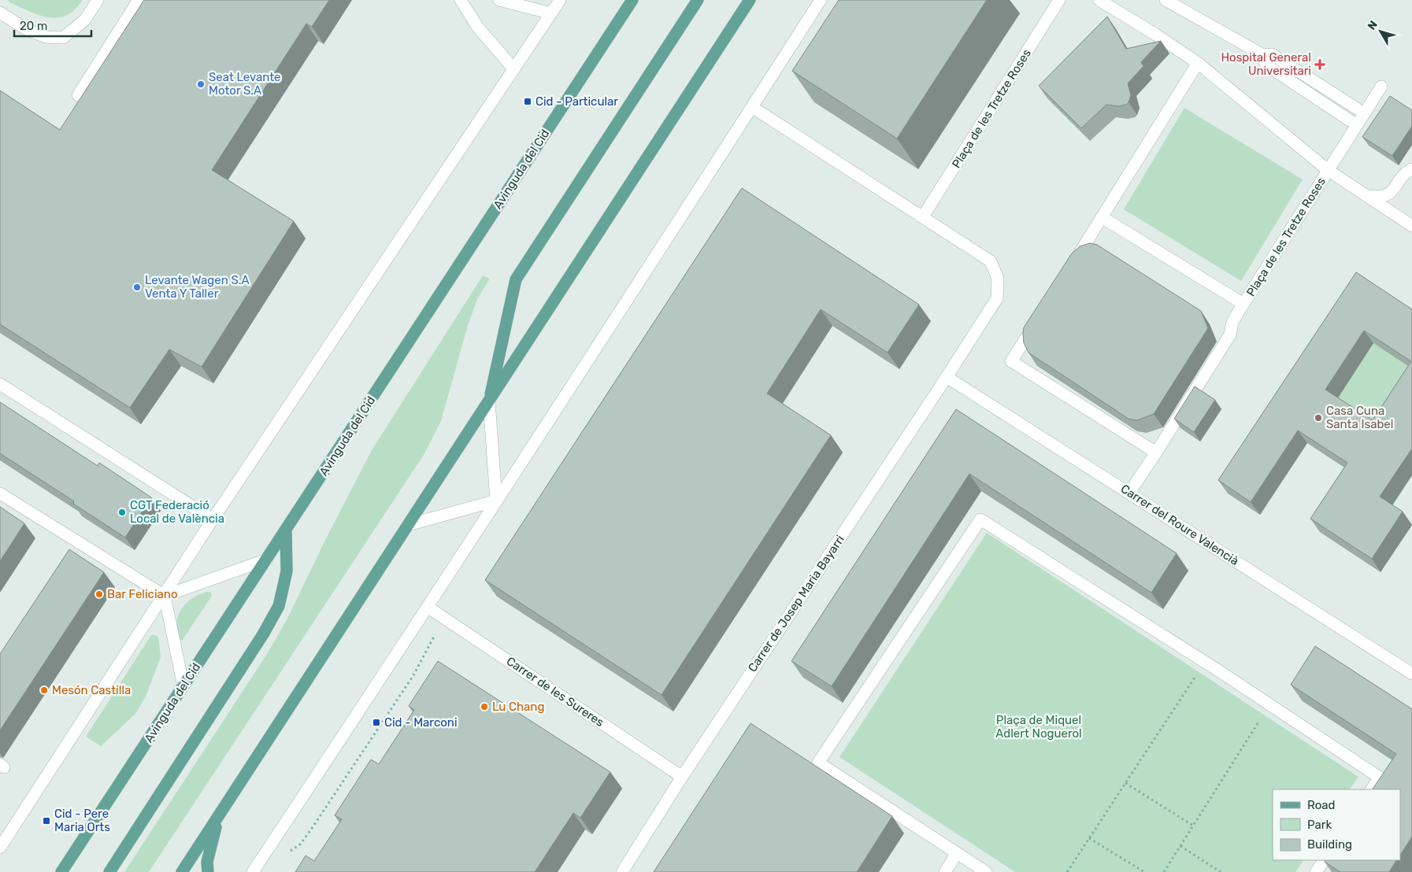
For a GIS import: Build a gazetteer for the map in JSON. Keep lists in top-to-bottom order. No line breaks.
{"streets":{"main road":["Avinguda del Cid"],"street":["Plaça de les Tretze Roses","Carrer del Roure Valencià","Carrer de Josep Maria Bayarri","Carrer de les Sureres"]},"crossings":[["Plaça de les Tretze Roses","Carrer del Roure Valencià"],["Plaça de les Tretze Roses","Carrer de Josep Maria Bayarri"],["Carrer del Roure Valencià","Carrer de Josep Maria Bayarri"],["Carrer de Josep Maria Bayarri","Carrer de les Sureres"]],"parks":["Plaça de Miquel Adlert Noguerol"],"places":{"health":["Hospital General Universitari"],"other":["Seat Levante Motor S.A","Levante Wagen S.A Venta Y Taller","Casa Cuna Santa Isabel","CGT Federació Local de València","Bar Feliciano","Mesón Castilla","Lu Chang"],"transit":["Cid - Particular","Cid - Marconi","Cid - Pere Maria Orts"]},"legend":["Road","Park","Building"],"scale_bar":"20 m","north":"top left"}
